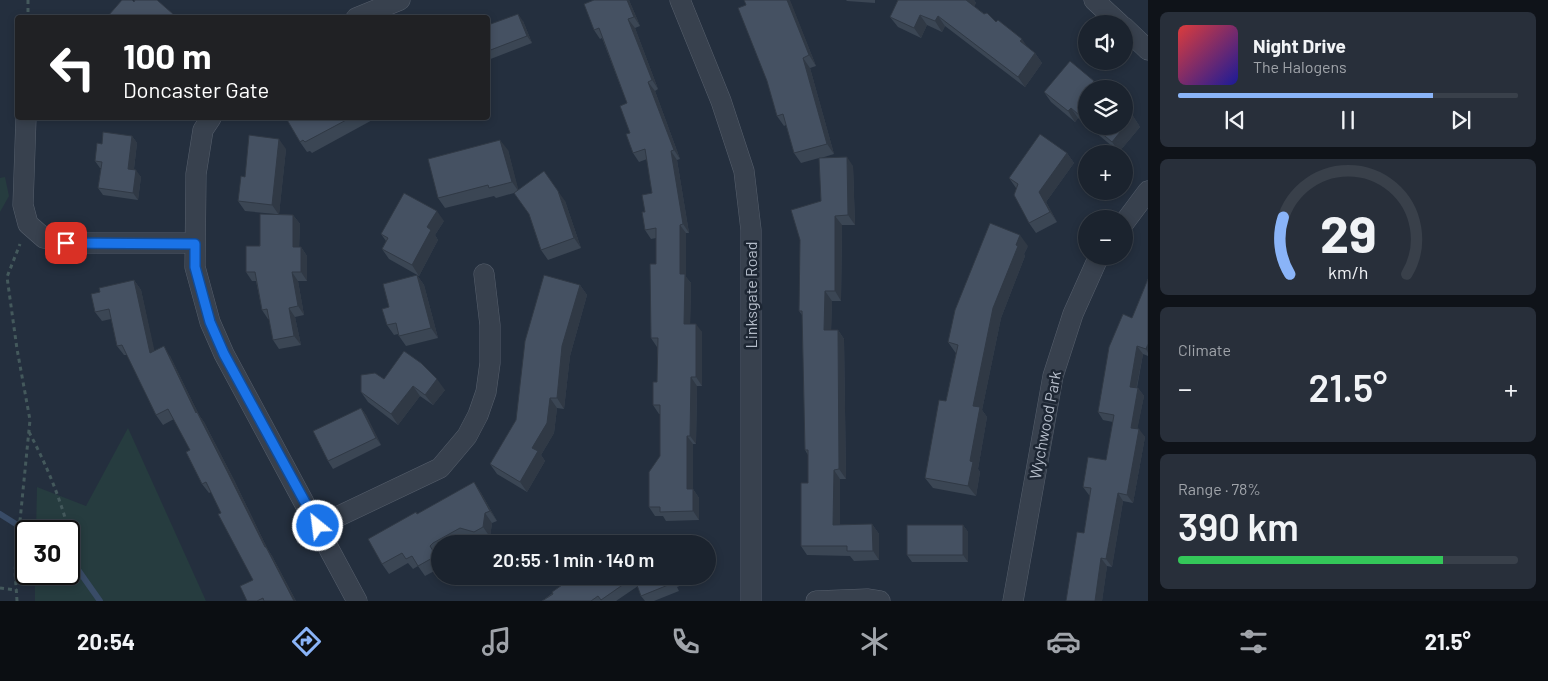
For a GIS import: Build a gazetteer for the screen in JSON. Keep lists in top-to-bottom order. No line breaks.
{"streets":{"street":["Linksgate Road","Wychwood Park"]},"page":{"map_buttons":["+","−"],"turn":["100 m","Doncaster Gate"],"song":["Night Drive","The Halogens"],"tile":["Climate",["Range · 78%","390 km"]],"heat":["−","21.5°","+"],"limit":"30","trip":"20:55 · 1 min · 140 m","tabs":["20:54","21.5°"],"gauge":["29","km/h"]}}
